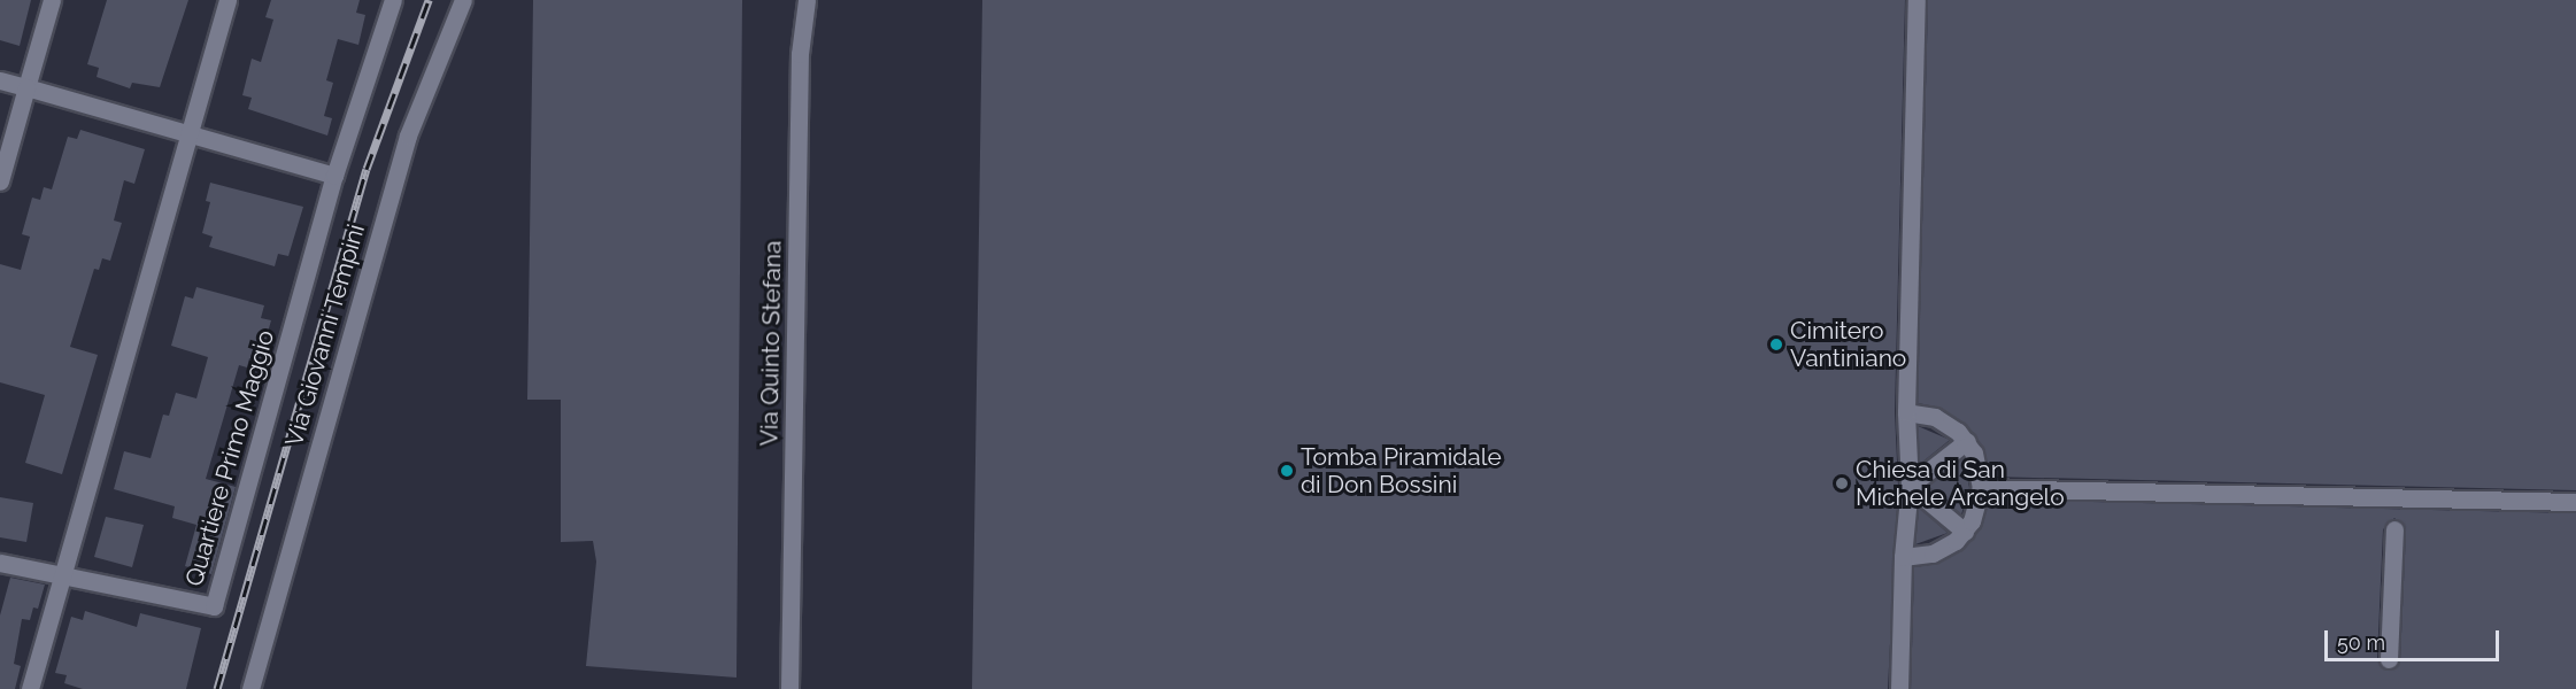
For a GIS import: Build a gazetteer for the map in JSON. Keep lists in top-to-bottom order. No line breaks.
{"streets":{"street":["Via Giovanni Tempini","Via Quinto Stefana","Quartiere Primo Maggio"]},"places":["Cimitero Vantiniano","Tomba Piramidale di Don Bossini","Chiesa di San Michele Arcangelo"],"scale_bar":"50 m"}
